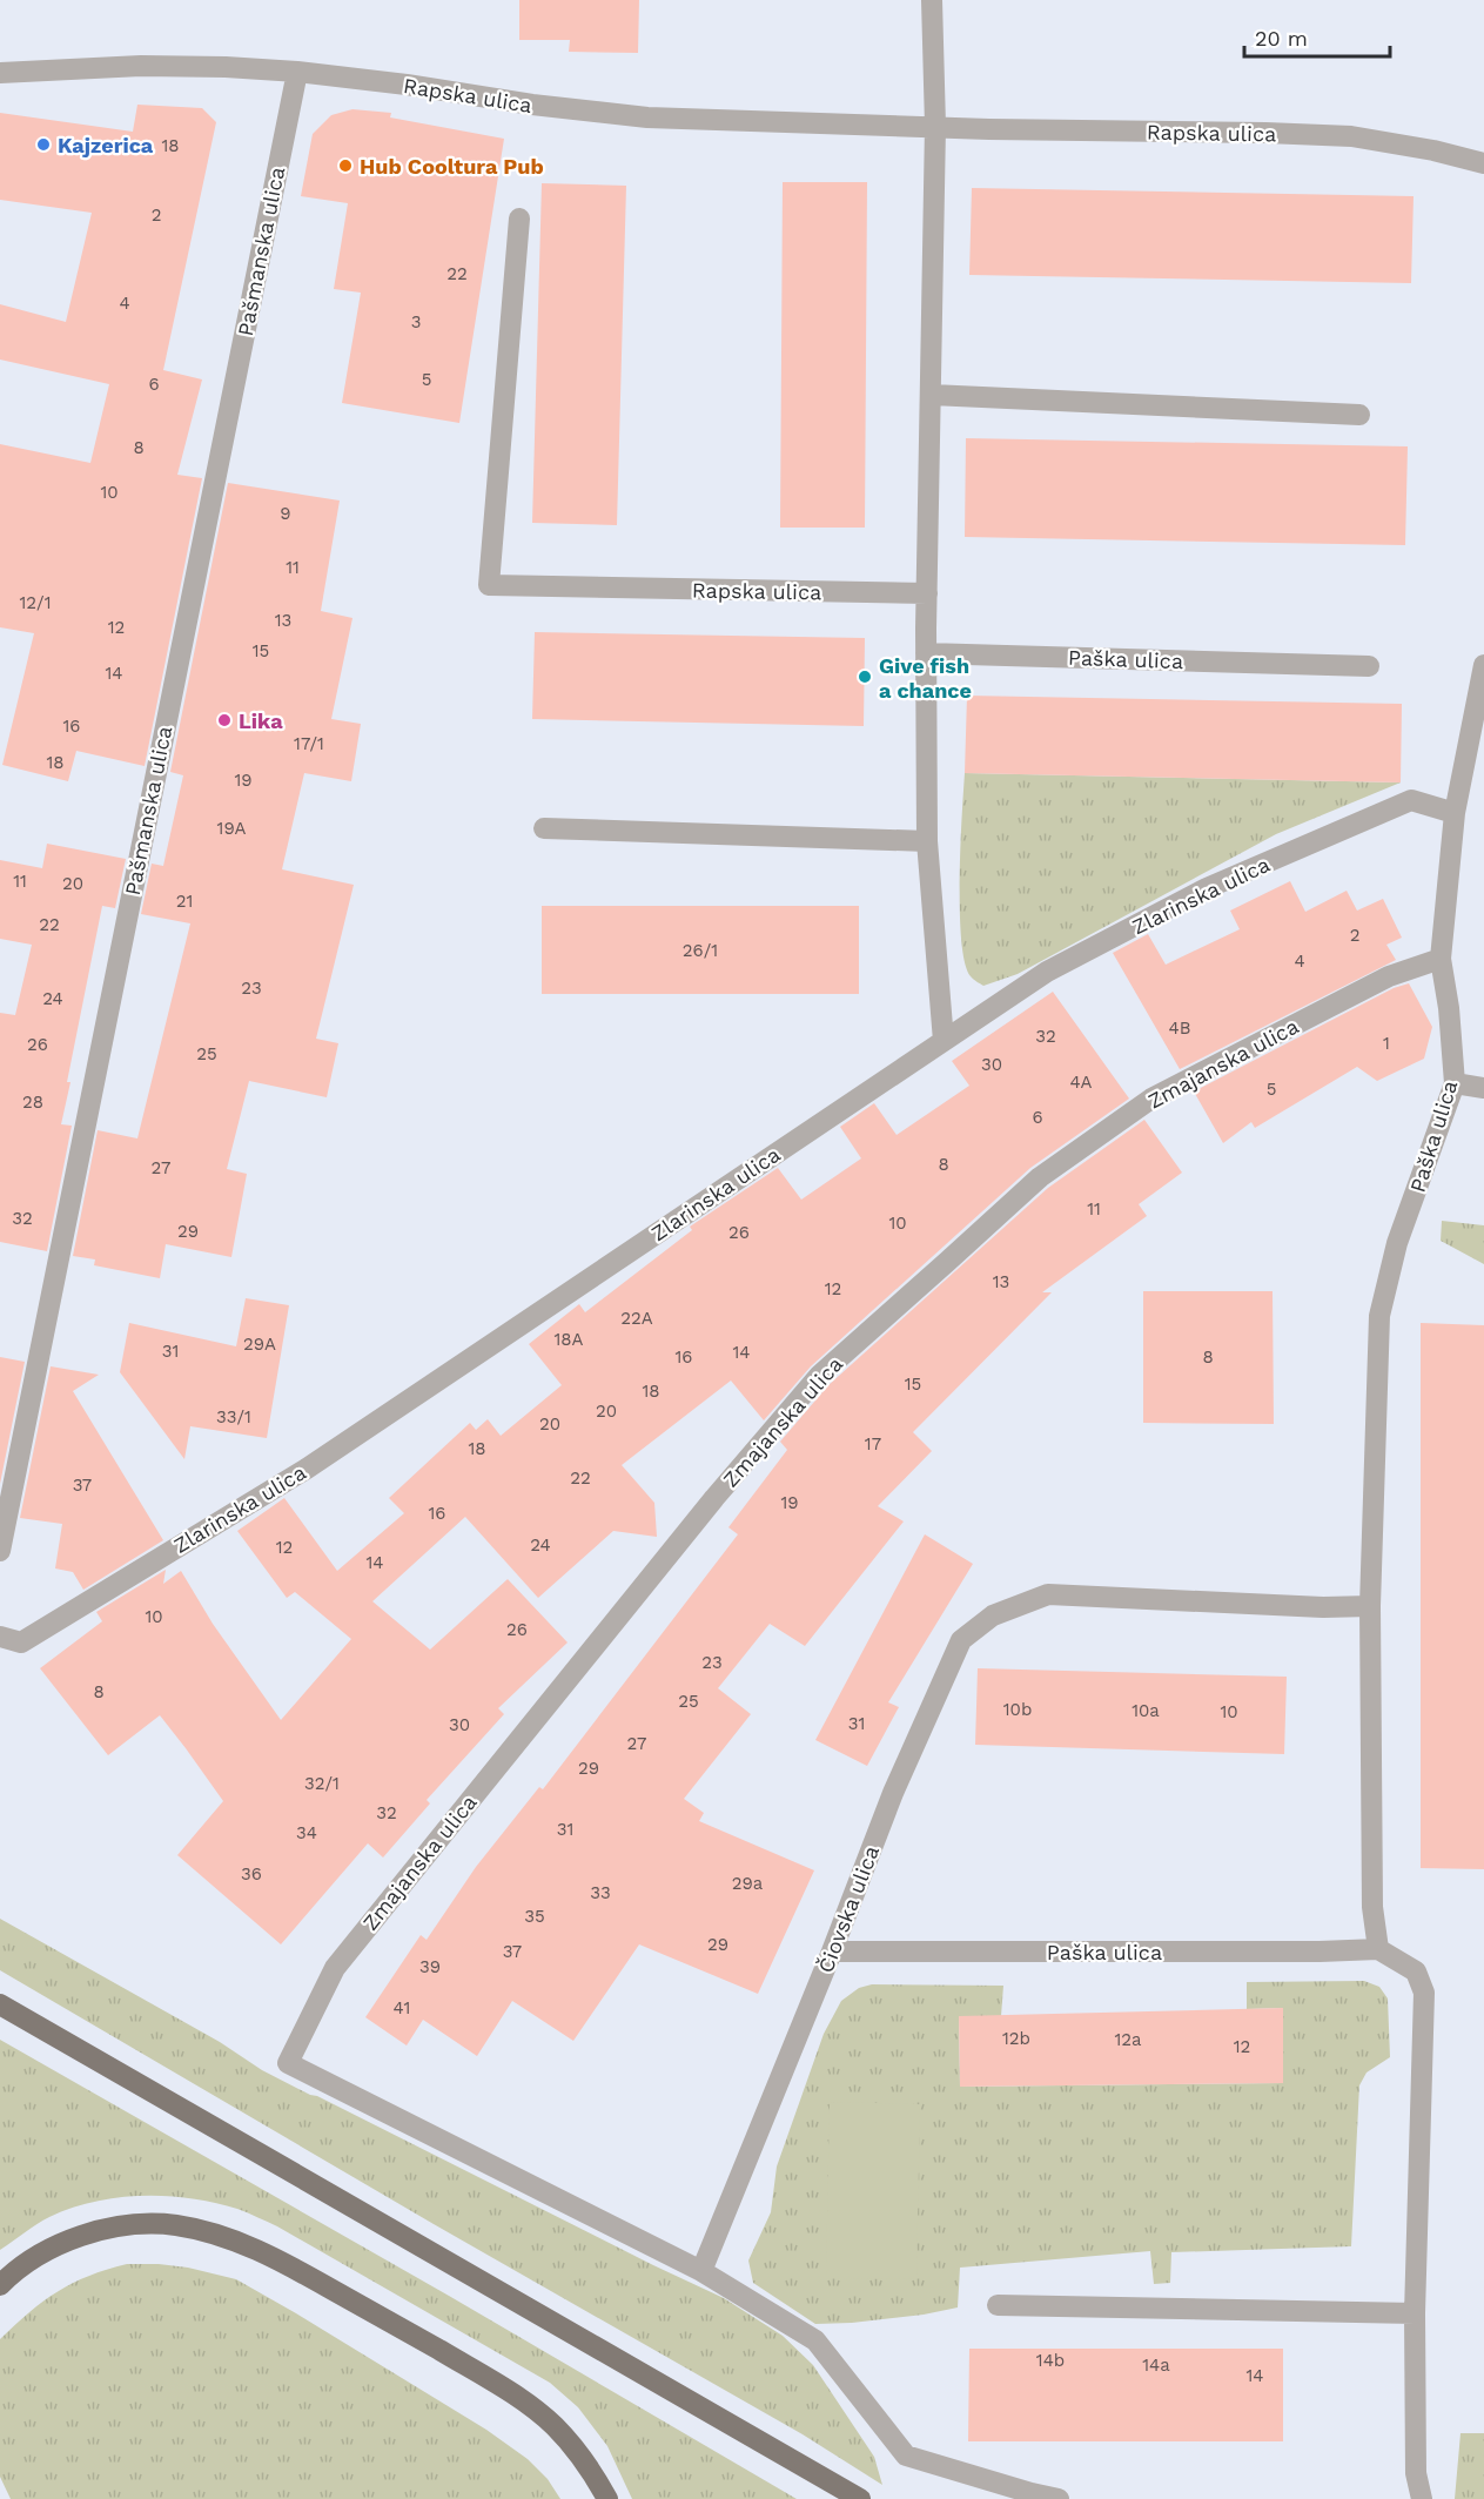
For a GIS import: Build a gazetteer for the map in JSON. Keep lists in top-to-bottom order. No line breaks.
{"streets":{"street":["Rapska ulica","Pašmanska ulica","Paška ulica","Zlarinska ulica","Zmajanska ulica","Čiovska ulica"]},"crossings":[["Rapska ulica","Pašmanska ulica"],["Paška ulica","Zlarinska ulica"],["Paška ulica","Zmajanska ulica"],["Paška ulica","Čiovska ulica"],["Zmajanska ulica","Čiovska ulica"]],"places":["Kajzerica","Hub Cooltura Pub","Give fish a chance","Lika"],"house_numbers":["18","2","22","4","3","5","6","8","10","9","11","12/1","13","12","15","14","16","17/1","18","19","19A","11","20","21","22","2","26/1","4","23","24","4B","32","1","26","25","30","4A","5","28","6","8","27","11","32","10","29","26","13","12","22A","18A","29A","31","14","16","8","15","18","20","33/1","20","17","18","22","37","19","16","24","12","14","10","26","23","8","25","10b","10a","10","31","30","27","29","32/1","32","31","34","36","29a","33","35","29","37","39","41","12b","12a","12","14b","14a","14"],"scale_bar":"20 m"}
